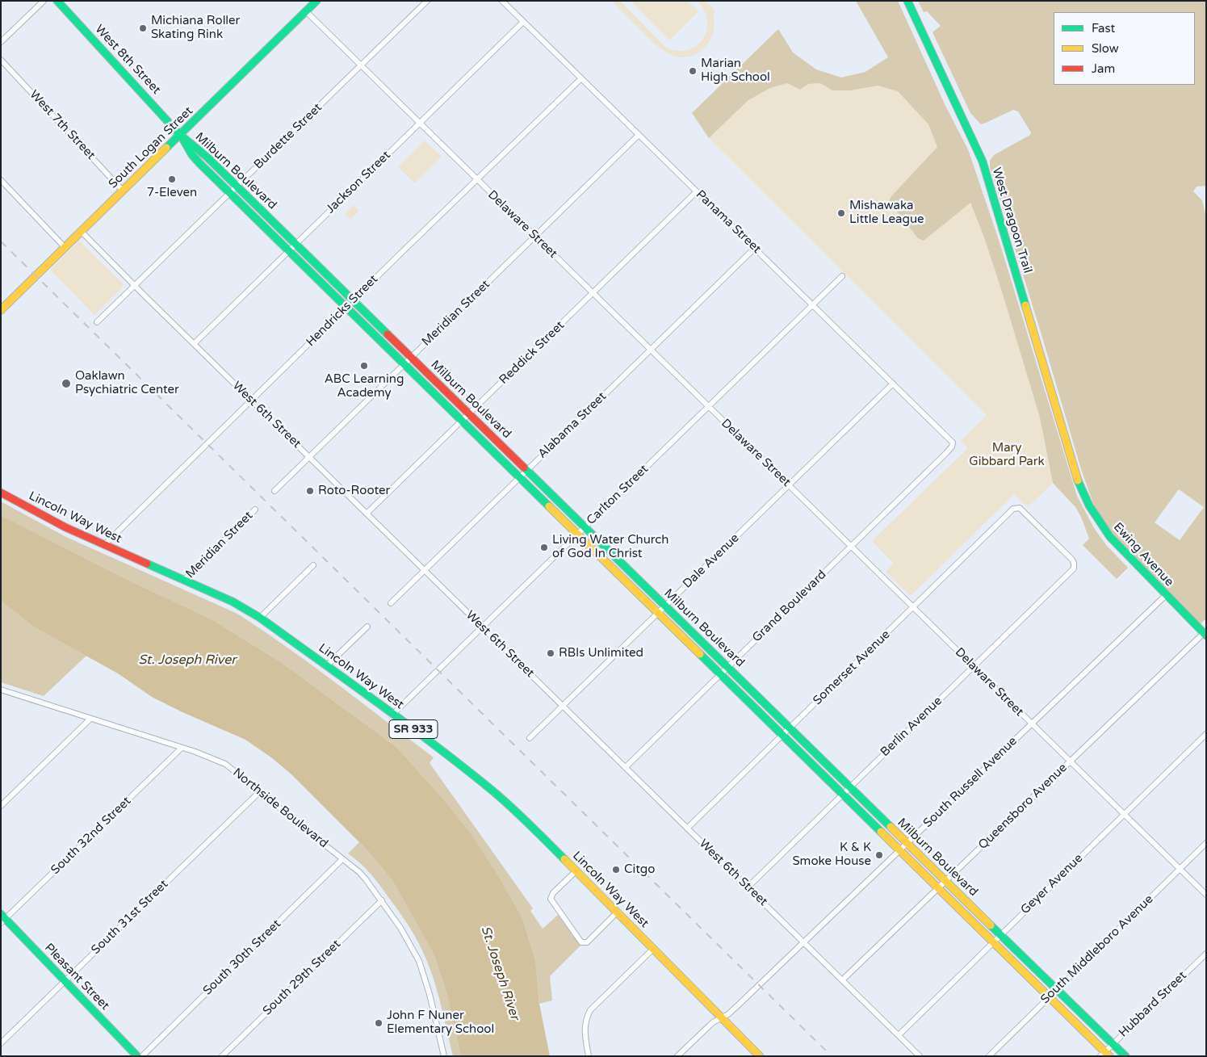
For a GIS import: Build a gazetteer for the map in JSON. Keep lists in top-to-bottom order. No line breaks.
{"streets":{"street":["West 8th Street","West 7th Street","Burdette Street","South Logan Street","Milburn Boulevard","Jackson Street","West Dragoon Trail","Panama Street","Delaware Street","Hendricks Street","Meridian Street","Reddick Street","West 6th Street","Alabama Street","Carlton Street","Lincoln Way West","Ewing Avenue","Dale Avenue","Grand Boulevard","Somerset Avenue","Berlin Avenue","SR 933","South Russell Avenue","Queensboro Avenue","Northside Boulevard","South 32nd Street","Geyer Avenue","South 31st Street","South Middleboro Avenue","South 30th Street","Pleasant Street","South 29th Street","Hubbard Street"]},"crossings":[["West 8th Street","South Logan Street"],["West 8th Street","Milburn Boulevard"],["West 7th Street","South Logan Street"],["Burdette Street","Milburn Boulevard"],["Burdette Street","Delaware Street"],["Burdette Street","West 6th Street"],["South Logan Street","Milburn Boulevard"],["South Logan Street","Delaware Street"],["South Logan Street","West 6th Street"],["Milburn Boulevard","Jackson Street"],["Milburn Boulevard","Hendricks Street"],["Milburn Boulevard","Meridian Street"],["Milburn Boulevard","Reddick Street"],["Milburn Boulevard","Alabama Street"],["Milburn Boulevard","Carlton Street"],["Milburn Boulevard","Dale Avenue"],["Milburn Boulevard","Grand Boulevard"],["Milburn Boulevard","Somerset Avenue"],["Milburn Boulevard","Berlin Avenue"],["Milburn Boulevard","South Russell Avenue"],["Milburn Boulevard","Queensboro Avenue"],["Milburn Boulevard","Geyer Avenue"],["Milburn Boulevard","South Middleboro Avenue"],["Milburn Boulevard","Hubbard Street"],["Jackson Street","Panama Street"],["Jackson Street","Delaware Street"],["Jackson Street","West 6th Street"],["West Dragoon Trail","Ewing Avenue"],["Panama Street","Hendricks Street"],["Panama Street","Meridian Street"],["Panama Street","Reddick Street"],["Panama Street","Alabama Street"],["Panama Street","Carlton Street"],["Panama Street","Dale Avenue"],["Panama Street","Grand Boulevard"],["Delaware Street","Hendricks Street"],["Delaware Street","Meridian Street"],["Delaware Street","Reddick Street"],["Delaware Street","Alabama Street"],["Delaware Street","Carlton Street"],["Delaware Street","Dale Avenue"],["Delaware Street","Grand Boulevard"],["Delaware Street","Somerset Avenue"],["Delaware Street","Berlin Avenue"],["Delaware Street","South Russell Avenue"],["Delaware Street","Queensboro Avenue"],["Delaware Street","Geyer Avenue"],["Delaware Street","South Middleboro Avenue"],["Hendricks Street","West 6th Street"],["Hendricks Street","Lincoln Way West"],["Meridian Street","West 6th Street"],["Meridian Street","Lincoln Way West"],["Reddick Street","West 6th Street"],["West 6th Street","Alabama Street"],["West 6th Street","Carlton Street"],["West 6th Street","Dale Avenue"],["West 6th Street","Grand Boulevard"],["West 6th Street","Somerset Avenue"],["West 6th Street","Berlin Avenue"],["West 6th Street","South Russell Avenue"],["West 6th Street","Queensboro Avenue"],["West 6th Street","Geyer Avenue"],["Carlton Street","Lincoln Way West"],["Lincoln Way West","South Russell Avenue"],["Ewing Avenue","South Russell Avenue"],["Ewing Avenue","Queensboro Avenue"],["Somerset Avenue","Berlin Avenue"],["Northside Boulevard","South 32nd Street"],["Northside Boulevard","South 31st Street"],["Northside Boulevard","South 30th Street"],["Northside Boulevard","South 29th Street"],["South 32nd Street","Pleasant Street"],["South 31st Street","Pleasant Street"]],"water":["St. Joseph River"],"parks":["Mary Gibbard Park"],"places":["Michiana Roller Skating Rink","Marian High School","7-Eleven","Mishawaka Little League","ABC Learning Academy","Oaklawn Psychiatric Center","Roto-Rooter","Living Water Church of God In Christ","RBIs Unlimited","K & K Smoke House","Citgo","John F Nuner Elementary School"],"legend":["Fast","Slow","Jam"]}
